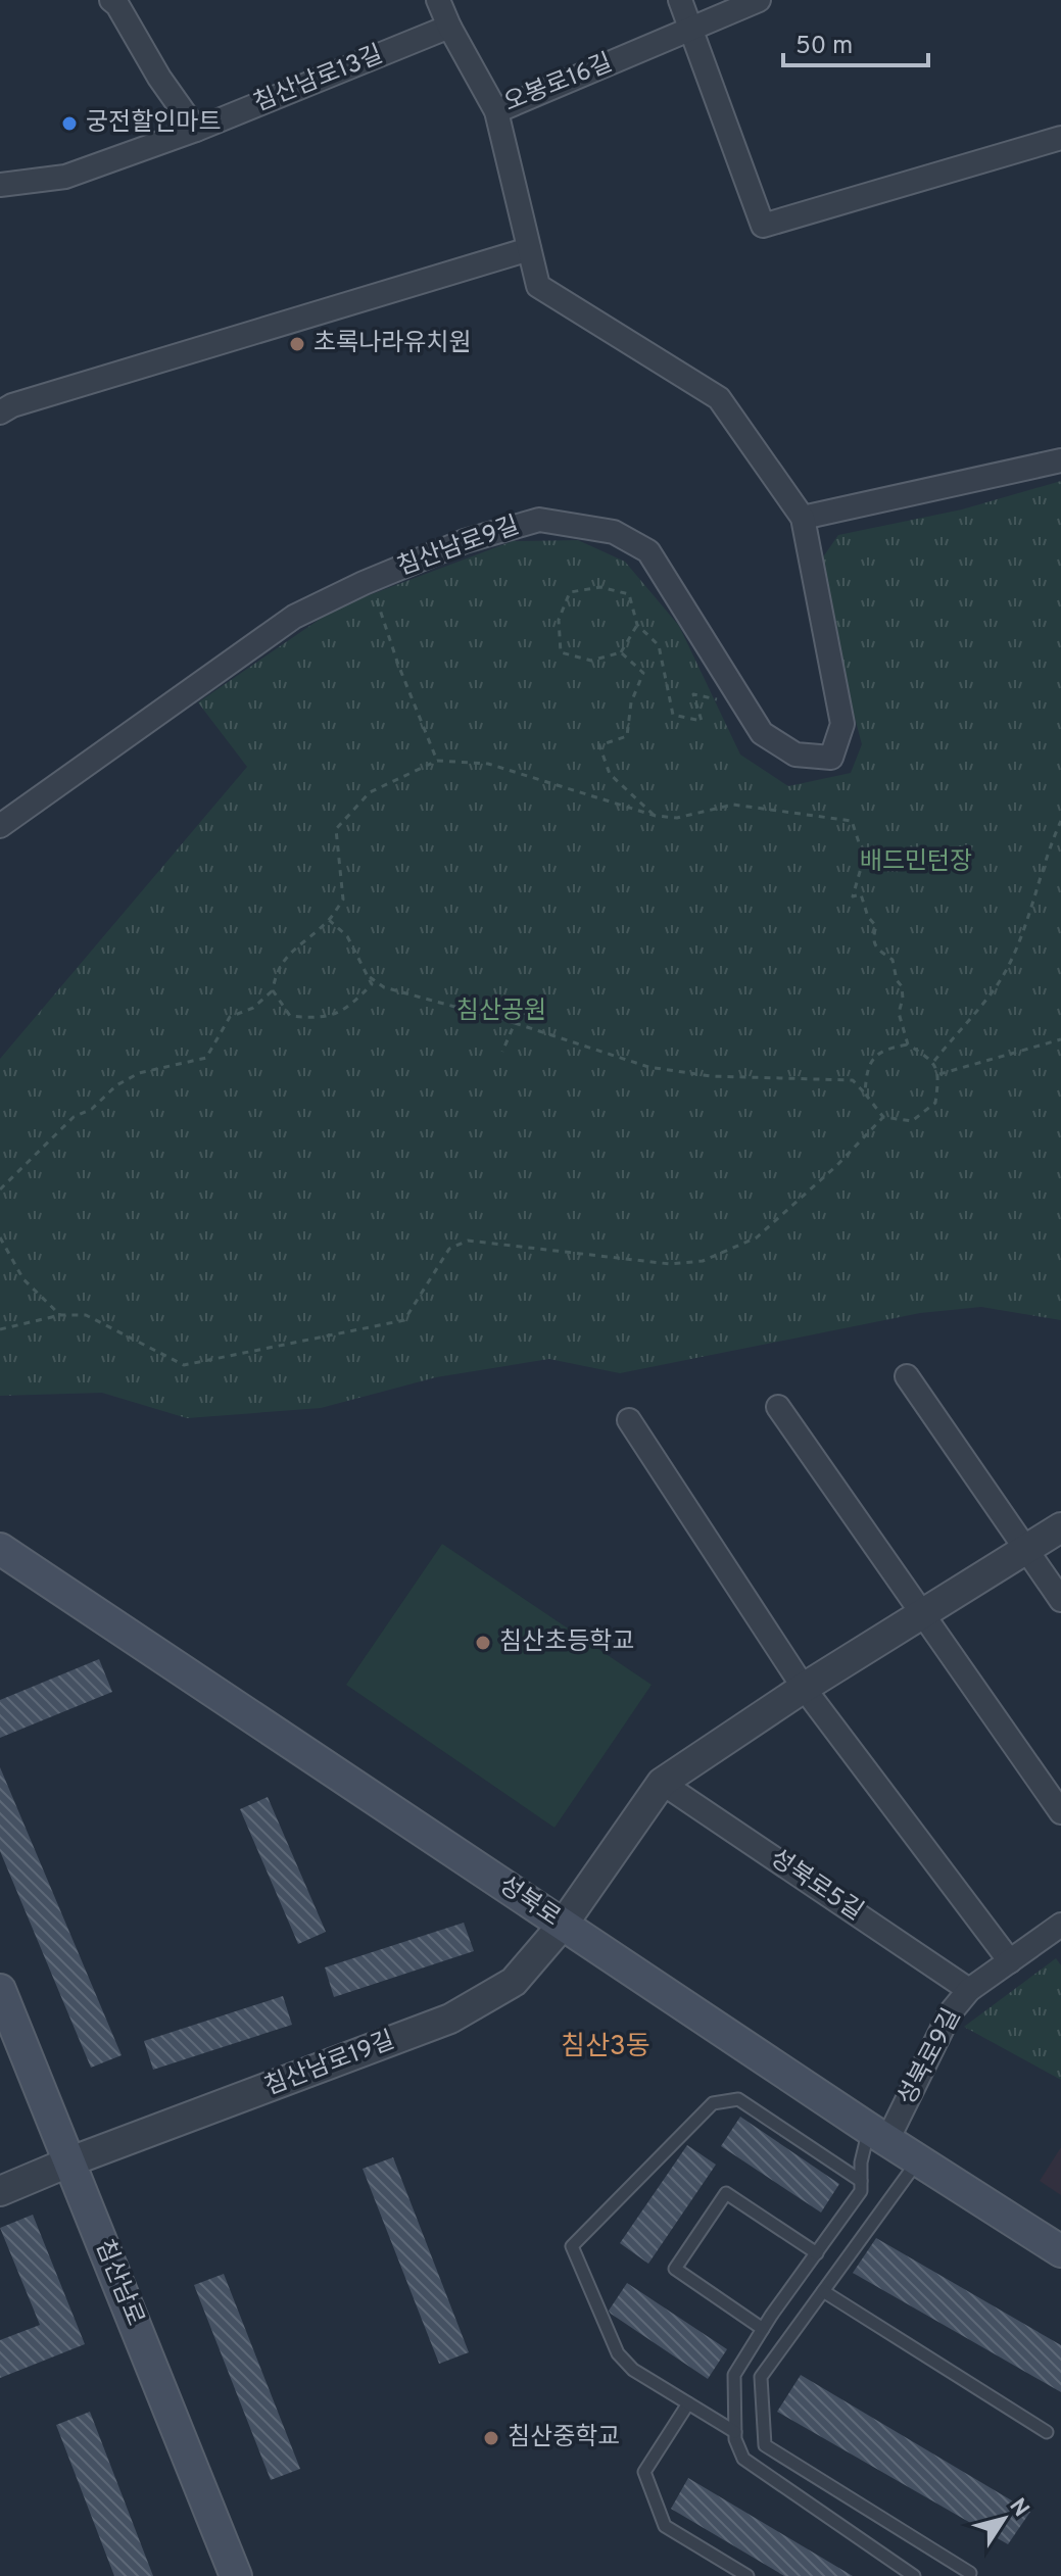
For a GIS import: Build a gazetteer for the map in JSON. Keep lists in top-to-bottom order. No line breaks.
{"streets":{"main road":["성북로","침산남로"],"street":["침산남로13길","오봉로16길","침산남로9길","성북로5길","성북로9길","침산남로19길"]},"crossings":[["침산남로13길","오봉로16길"],["성북로5길","성북로9길"],["성북로","성북로9길"],["성북로","침산남로19길"],["침산남로19길","침산남로"]],"districts":["침산3동"],"parks":["배드민턴장","침산공원"],"places":["궁전할인마트","초록나라유치원","침산초등학교","침산중학교"],"scale_bar":"50 m","north":"top right"}
